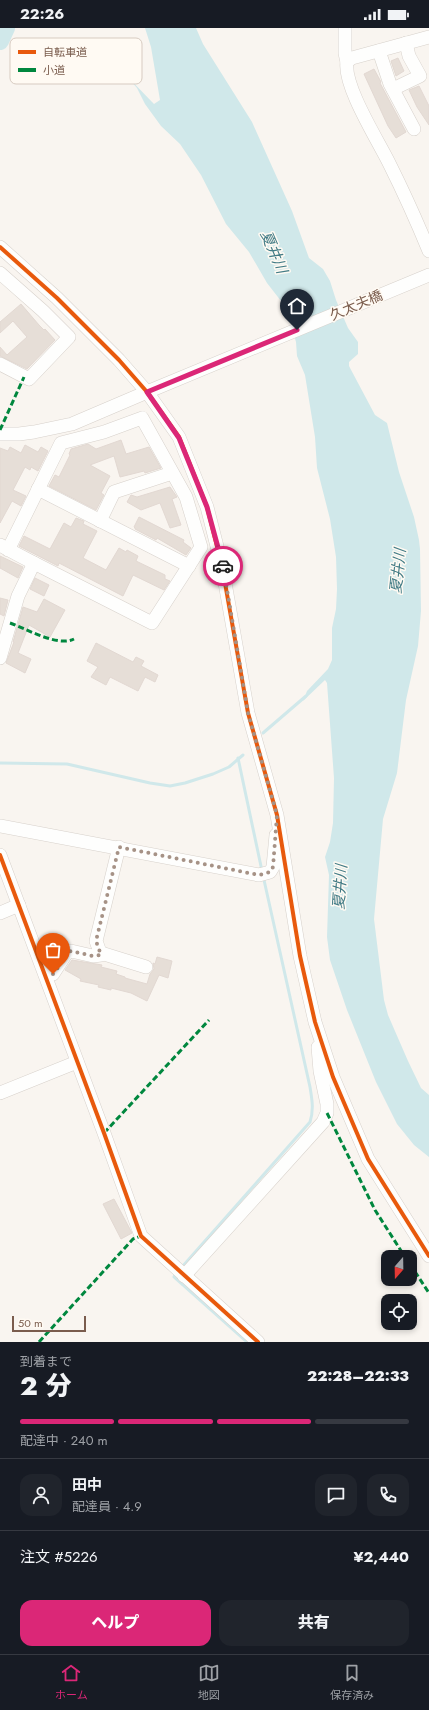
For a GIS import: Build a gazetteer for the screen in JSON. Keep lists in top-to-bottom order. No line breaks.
{"streets":{"street":["久太夫橋"]},"water":["夏井川"],"legend":["自転車道","小道"],"scale_bar":"50 m","north":"bottom","page":{"status":"22:26","scale":"50 m","heading":["2 分","到着まで","22:28–22:33"],"panel":["田中","配達員 · 4.9","注文 #5226","¥2,440"],"bar":"配達中 · 240 m","buttons":["ヘルプ","共有"],"tabs":["ホーム","地図","保存済み"]}}
